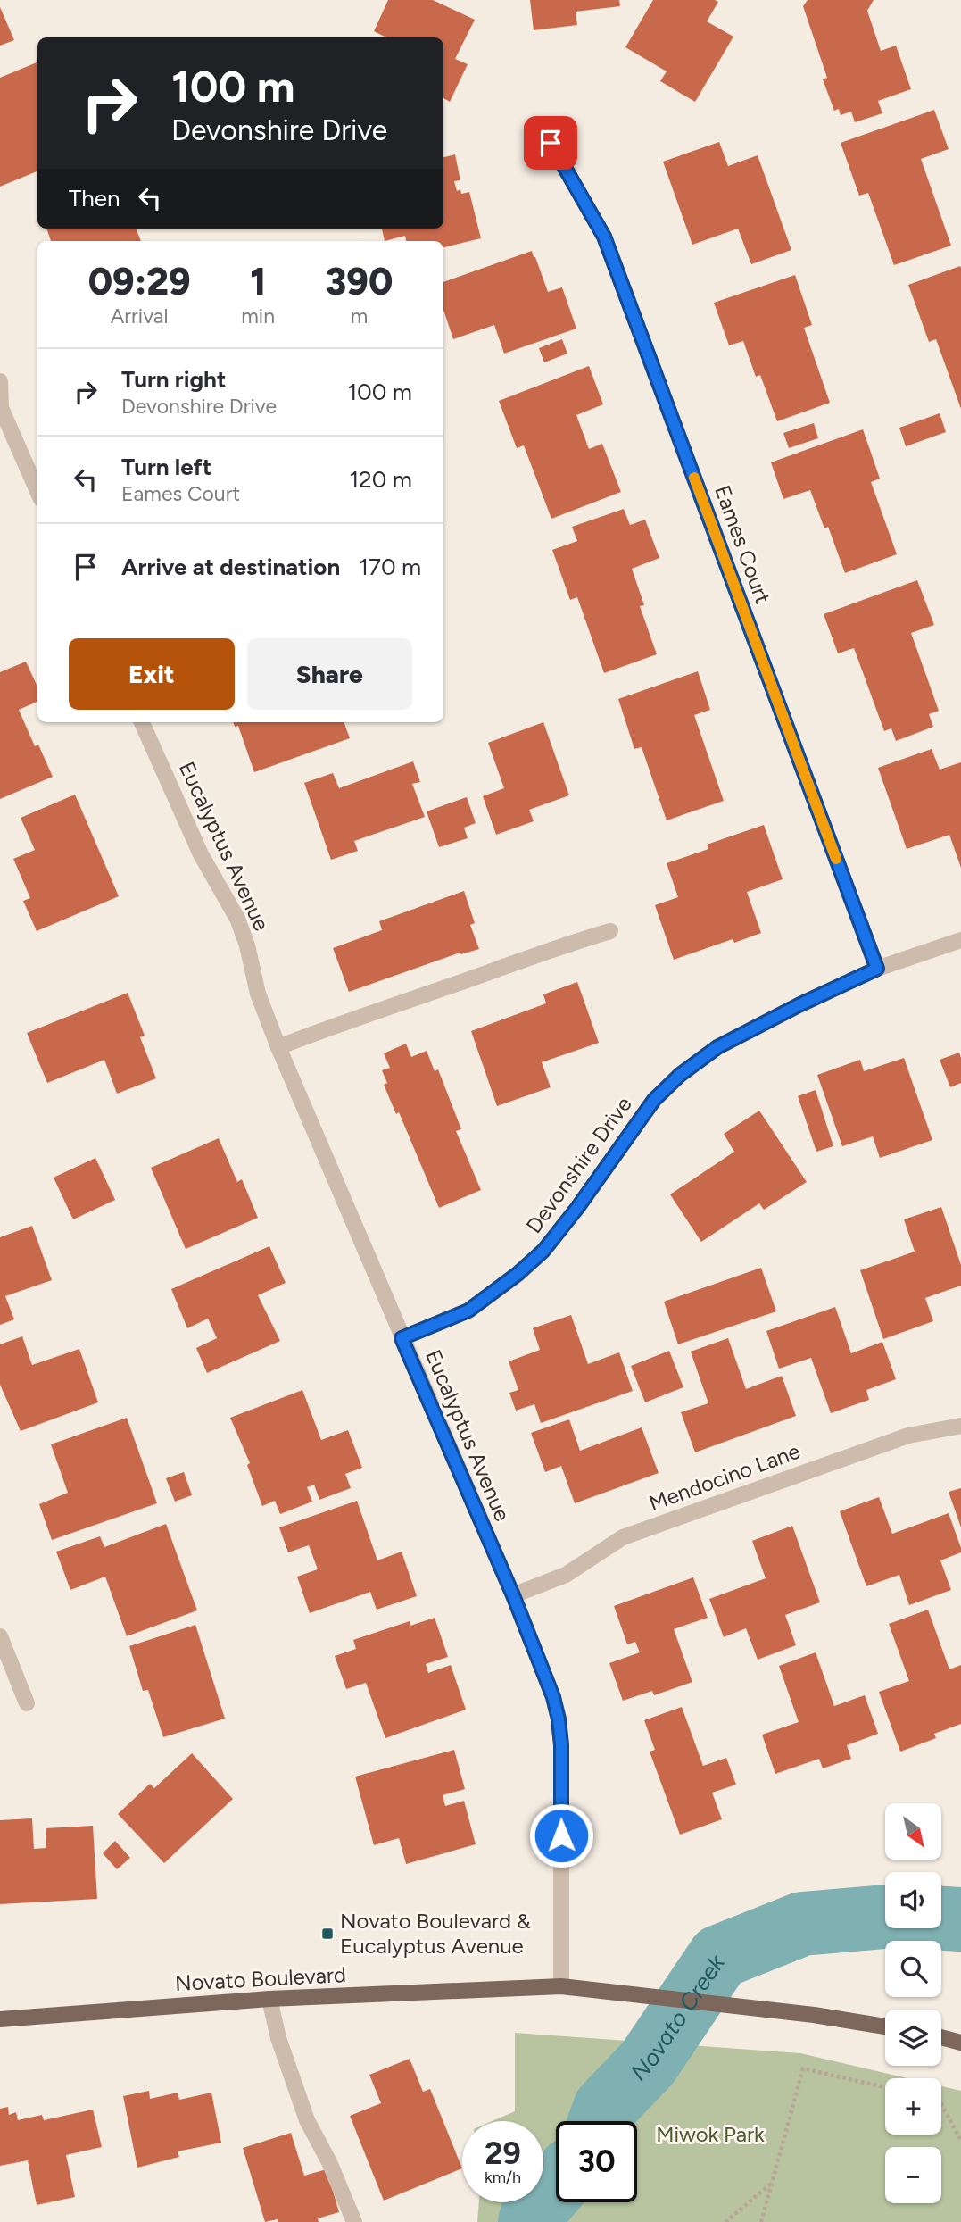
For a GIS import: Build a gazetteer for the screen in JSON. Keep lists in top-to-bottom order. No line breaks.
{"streets":{"main road":["Novato Boulevard"],"street":["Eames Court","Eucalyptus Avenue","Devonshire Drive","Mendocino Lane"]},"crossings":[["Eames Court","Devonshire Drive"],["Eucalyptus Avenue","Devonshire Drive"],["Eucalyptus Avenue","Mendocino Lane"],["Eucalyptus Avenue","Novato Boulevard"]],"water":["Novato Creek"],"parks":["Miwok Park"],"places":{"transit":["Novato Boulevard & Eucalyptus Avenue"]},"north":"bottom right","page":{"turn":["100 m","Devonshire Drive"],"then":"Then","eta":["09:29","Arrival","1","min","390","m"],"list":[{"name":"Turn right","note":"Devonshire Drive","value":"100 m"},{"name":"Turn left","note":"Eames Court","value":"120 m"},{"name":"Arrive at destination","value":"170 m"}],"buttons":["Exit","Share"],"map_buttons":["+","−"],"speed":"29 km/h","limit":"30"}}
